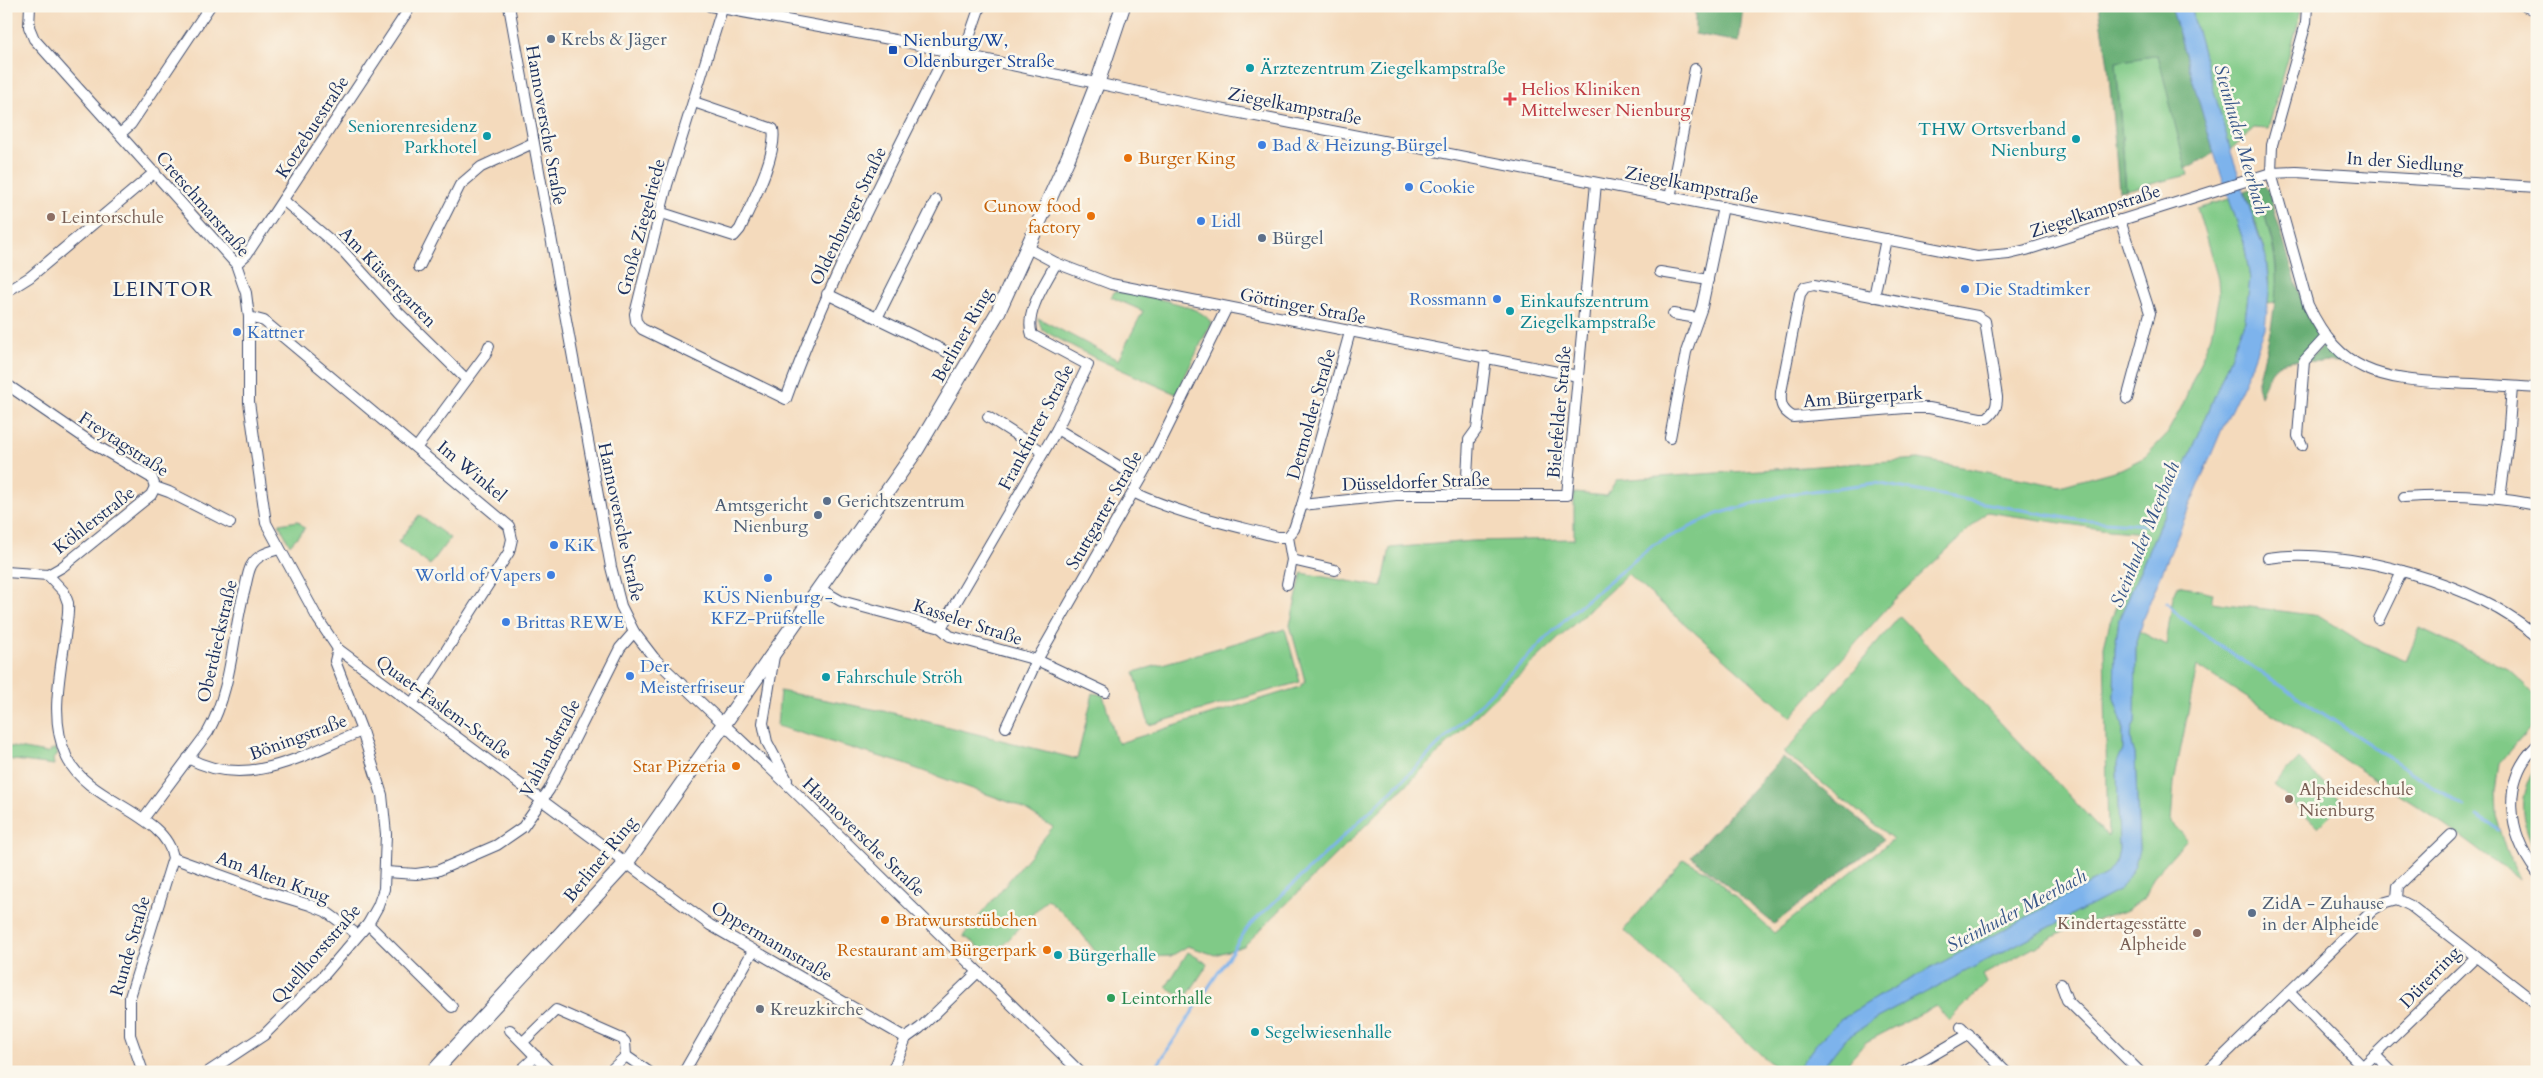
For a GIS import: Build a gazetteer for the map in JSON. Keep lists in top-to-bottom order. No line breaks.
{"streets":{"main road":["Berliner Ring"],"street":["Ziegelkampstraße","Hannoversche Straße","Kotzebuestraße","In der Siedlung","Cretschmarstraße","Oldenburger Straße","Große Ziegelriede","Am Küstergarten","Göttinger Straße","Am Bürgerpark","Bielefelder Straße","Detmolder Straße","Frankfurter Straße","Freytagstraße","Im Winkel","Düsseldorfer Straße","Stuttgarter Straße","Köhlerstraße","Kasseler Straße","Oberdieckstraße","Quaet-Faslem-Straße","Böningstraße","Vahlandstraße","Am Alten Krug","Oppermannstraße","Runde Straße","Quellhorststraße","Dürerring"]},"crossings":[["Ziegelkampstraße","In der Siedlung"],["Ziegelkampstraße","Oldenburger Straße"],["Ziegelkampstraße","Große Ziegelriede"],["Ziegelkampstraße","Berliner Ring"],["Ziegelkampstraße","Bielefelder Straße"],["Hannoversche Straße","Berliner Ring"],["Hannoversche Straße","Vahlandstraße"],["Kotzebuestraße","Cretschmarstraße"],["Kotzebuestraße","Am Küstergarten"],["Cretschmarstraße","Im Winkel"],["Cretschmarstraße","Oberdieckstraße"],["Cretschmarstraße","Quaet-Faslem-Straße"],["Oldenburger Straße","Große Ziegelriede"],["Göttinger Straße","Berliner Ring"],["Göttinger Straße","Bielefelder Straße"],["Göttinger Straße","Detmolder Straße"],["Göttinger Straße","Frankfurter Straße"],["Göttinger Straße","Stuttgarter Straße"],["Berliner Ring","Kasseler Straße"],["Berliner Ring","Quaet-Faslem-Straße"],["Berliner Ring","Oppermannstraße"],["Bielefelder Straße","Düsseldorfer Straße"],["Detmolder Straße","Düsseldorfer Straße"],["Frankfurter Straße","Kasseler Straße"],["Freytagstraße","Köhlerstraße"],["Im Winkel","Quaet-Faslem-Straße"],["Stuttgarter Straße","Kasseler Straße"],["Oberdieckstraße","Quaet-Faslem-Straße"],["Oberdieckstraße","Böningstraße"],["Quaet-Faslem-Straße","Vahlandstraße"],["Quaet-Faslem-Straße","Oppermannstraße"],["Quaet-Faslem-Straße","Quellhorststraße"],["Böningstraße","Quellhorststraße"],["Vahlandstraße","Quellhorststraße"],["Am Alten Krug","Runde Straße"],["Am Alten Krug","Quellhorststraße"]],"districts":["LEINTOR"],"water":["Steinhuder Meerbach"],"places":{"other":["Krebs & Jäger","Ärztezentrum Ziegelkampstraße","Seniorenresidenz Parkhotel","THW Ortsverband Nienburg","Bad & Heizung Bürgel","Burger King","Cookie","Cunow food factory","Leintorschule","Lidl","Bürgel","Die Stadtimker","Rossmann","Einkaufszentrum Ziegelkampstraße","Kattner","Gerichtszentrum","Amtsgericht Nienburg","KiK","World of Vapers","KÜS Nienburg - KFZ-Prüfstelle","Brittas REWE","Der Meisterfriseur","Fahrschule Ströh","Star Pizzeria","Alpheideschule Nienburg","ZidA - Zuhause in der Alpheide","Bratwurststübchen","Kindertagesstätte Alpheide","Restaurant am Bürgerpark","Bürgerhalle","Leintorhalle","Kreuzkirche","Segelwiesenhalle"],"transit":["Nienburg/W, Oldenburger Straße"],"health":["Helios Kliniken Mittelweser Nienburg"]}}
